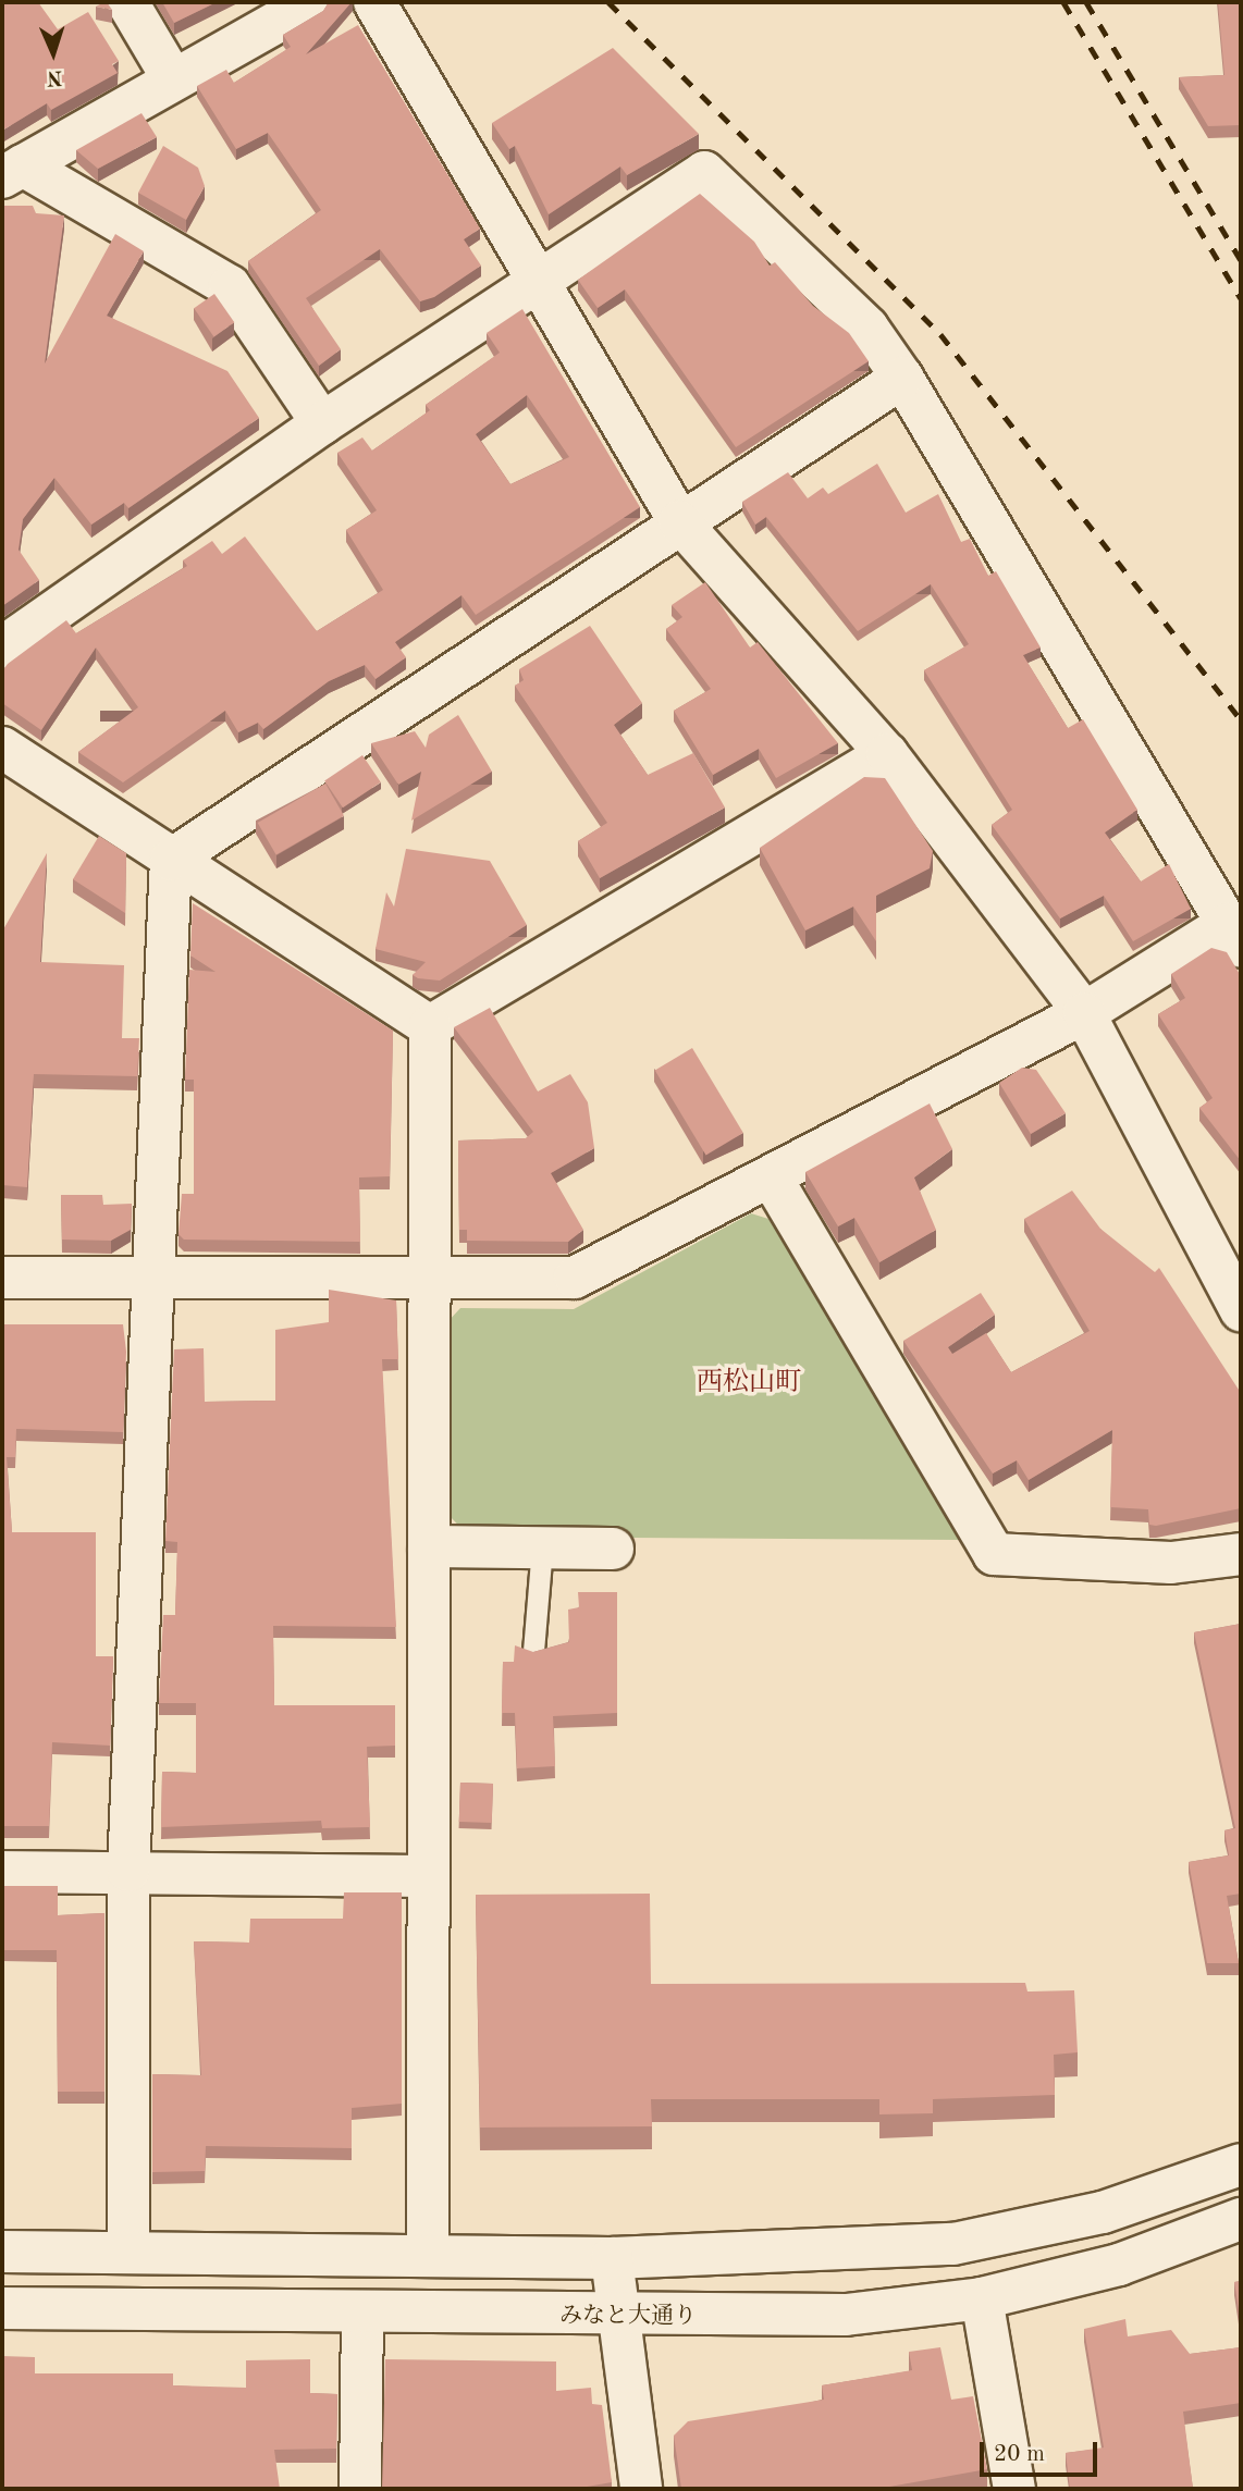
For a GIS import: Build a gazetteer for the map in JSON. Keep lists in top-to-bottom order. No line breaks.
{"streets":{"street":["みなと大通り"]},"districts":["西松山町"],"scale_bar":"20 m","north":"bottom"}
